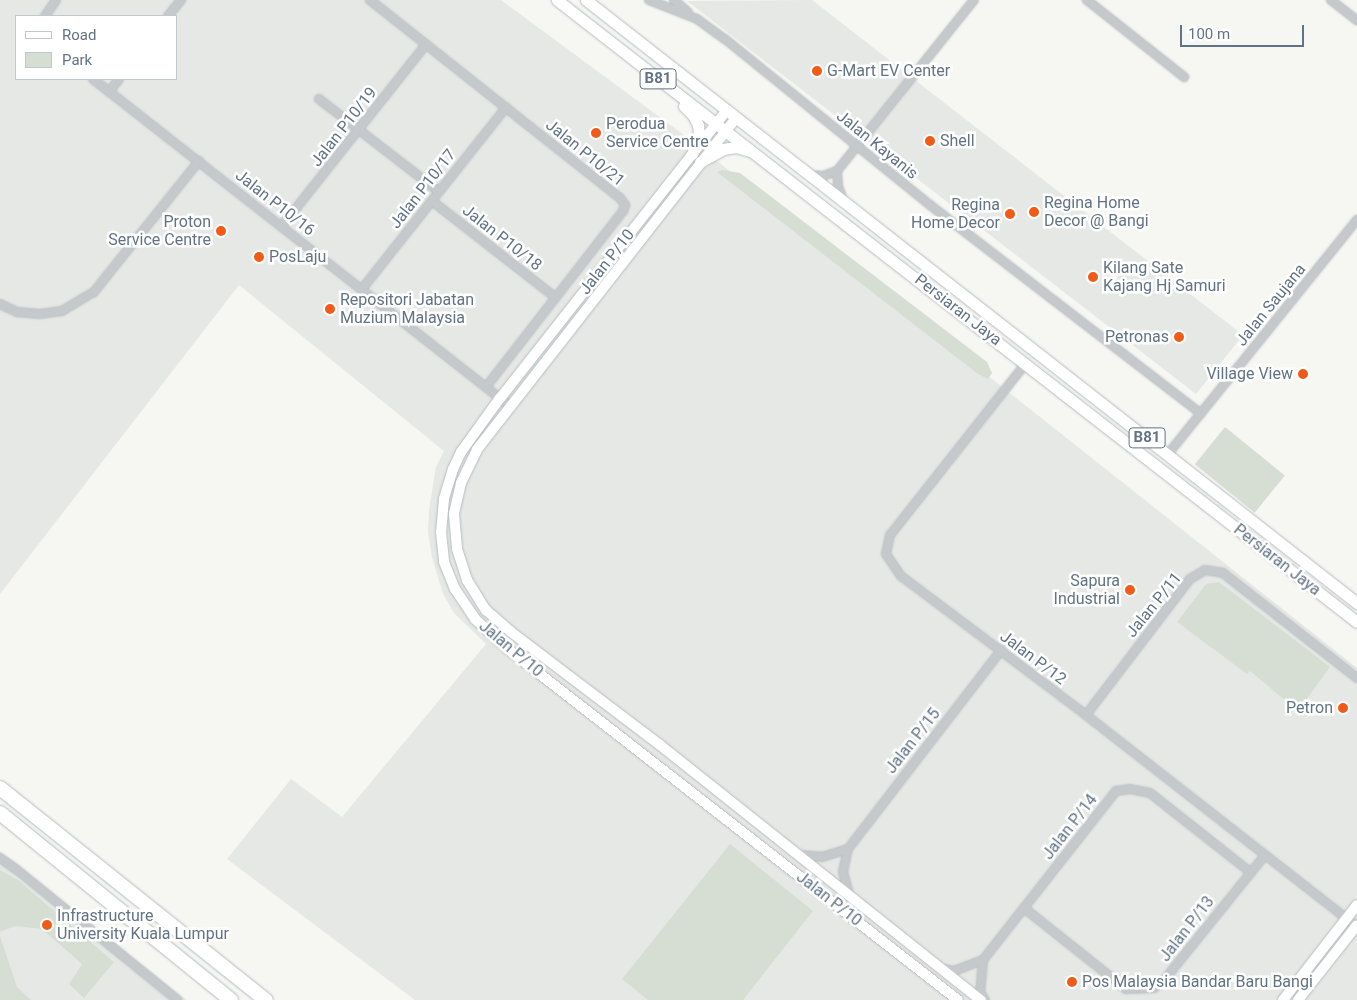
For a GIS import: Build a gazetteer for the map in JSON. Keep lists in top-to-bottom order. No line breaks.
{"streets":{"main road":["B81","Persiaran Jaya"],"street":["Jalan P10/19","Jalan Kayanis","Jalan P10/21","Jalan P10/17","Jalan P10/16","Jalan P10/18","Jalan P/10","Jalan Saujana","Jalan P/11","Jalan P/12","Jalan P/15","Jalan P/14","Jalan P/13"]},"crossings":[["Jalan P10/19","Jalan P10/21"],["Jalan P10/19","Jalan P10/16"],["Jalan Kayanis","Jalan Saujana"],["Jalan P10/21","Jalan P10/17"],["Jalan P10/21","Jalan P10/16"],["Jalan P10/21","Jalan P10/18"],["Jalan P10/17","Jalan P10/16"],["Jalan P10/17","Jalan P10/18"],["Jalan P10/16","Jalan P/10"],["Jalan P/10","Persiaran Jaya"],["Jalan P/10","Jalan P/15"],["Jalan Saujana","Persiaran Jaya"],["Persiaran Jaya","Jalan P/12"],["Jalan P/11","Jalan P/12"],["Jalan P/12","Jalan P/15"],["Jalan P/12","Jalan P/13"],["Jalan P/14","Jalan P/13"]],"places":["G-Mart EV Center","Perodua Service Centre","Shell","Regina Home Decor @ Bangi","Regina Home Decor","Proton Service Centre","PosLaju","Kilang Sate Kajang Hj Samuri","Repositori Jabatan Muzium Malaysia","Petronas","Village View","Sapura Industrial","Petron","Infrastructure University Kuala Lumpur","Pos Malaysia Bandar Baru Bangi"],"legend":["Road","Park"],"scale_bar":"100 m"}
